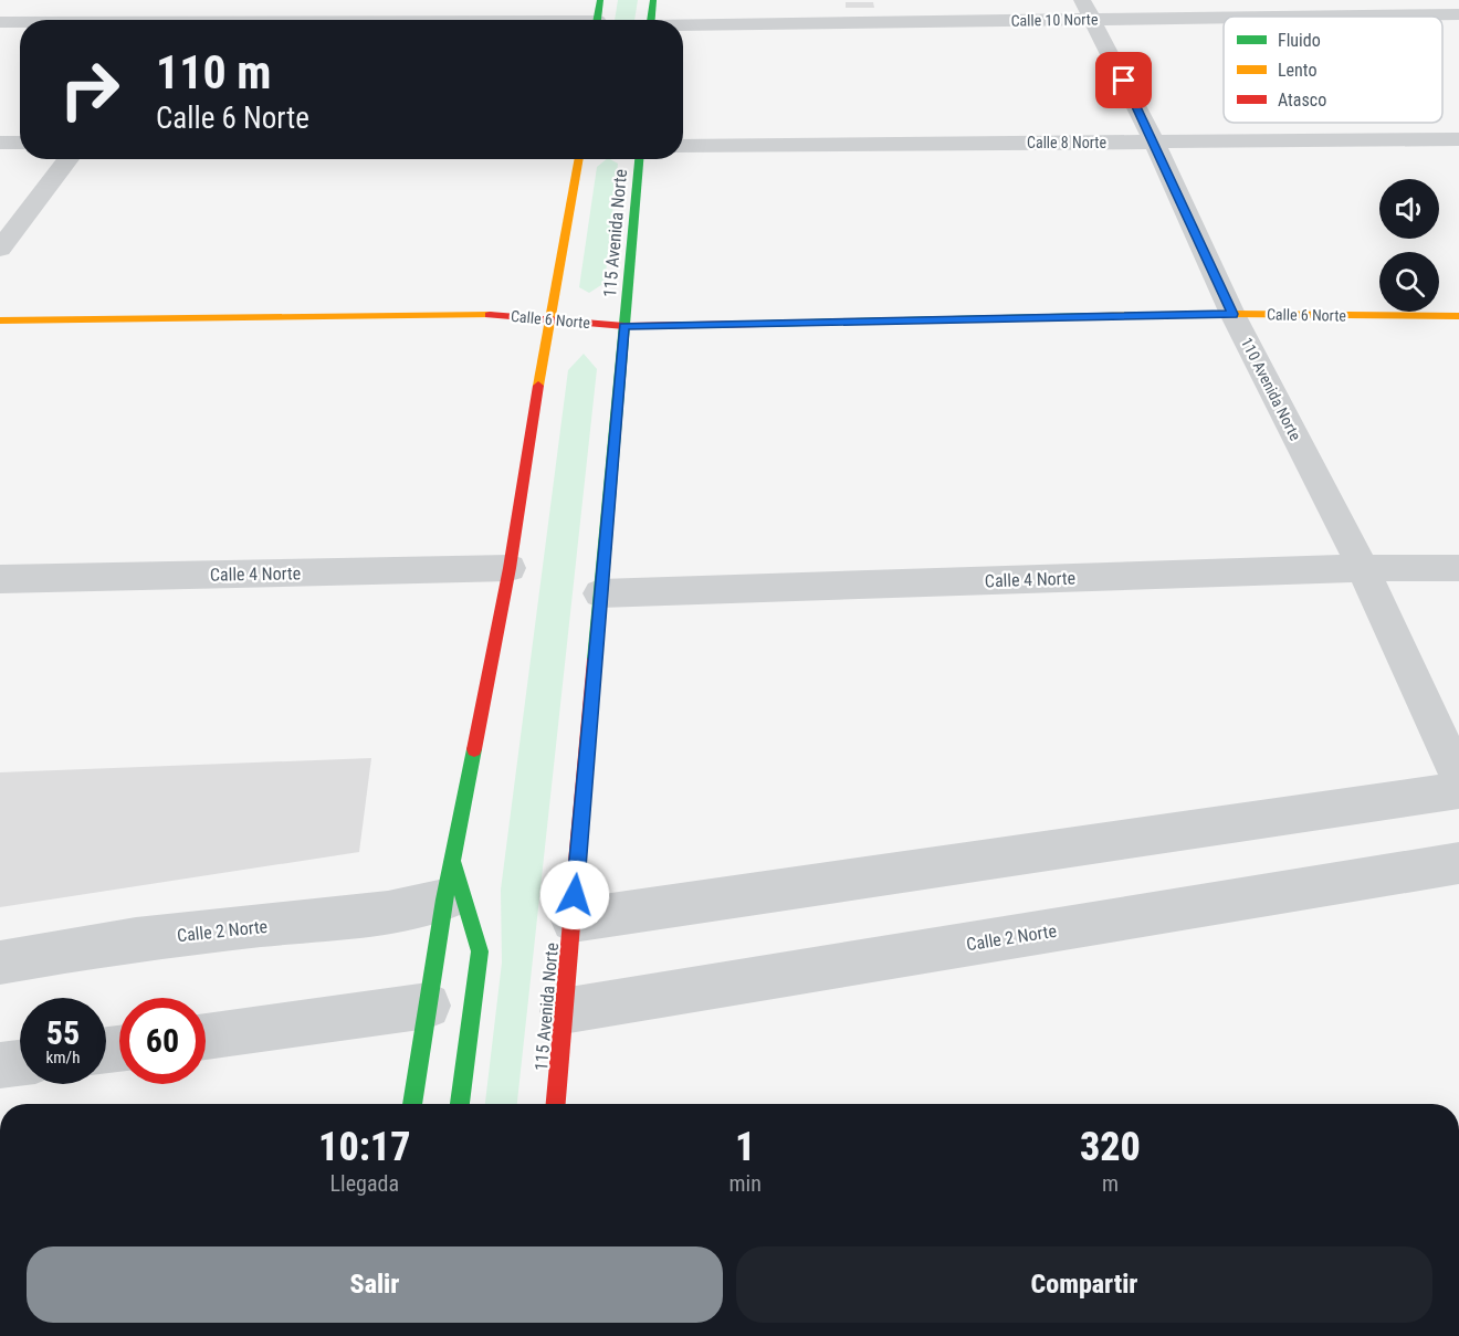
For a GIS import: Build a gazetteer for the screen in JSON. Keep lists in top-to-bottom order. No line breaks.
{"streets":{"main road":["115 Avenida Norte","Calle 6 Norte"],"street":["Calle 10 Norte","Calle 8 Norte","110 Avenida Norte","Calle 4 Norte","Calle 2 Norte"]},"crossings":[["Calle 10 Norte","110 Avenida Norte"],["Calle 8 Norte","110 Avenida Norte"],["115 Avenida Norte","Calle 6 Norte"],["115 Avenida Norte","Calle 4 Norte"],["115 Avenida Norte","Calle 2 Norte"],["Calle 6 Norte","110 Avenida Norte"],["110 Avenida Norte","Calle 4 Norte"]],"legend":["Fluido","Lento","Atasco"],"page":{"turn":["110 m","Calle 6 Norte"],"speed":"55 km/h","limit":"60","eta":["10:17","Llegada","1","min","320","m"],"buttons":["Salir","Compartir"]}}
